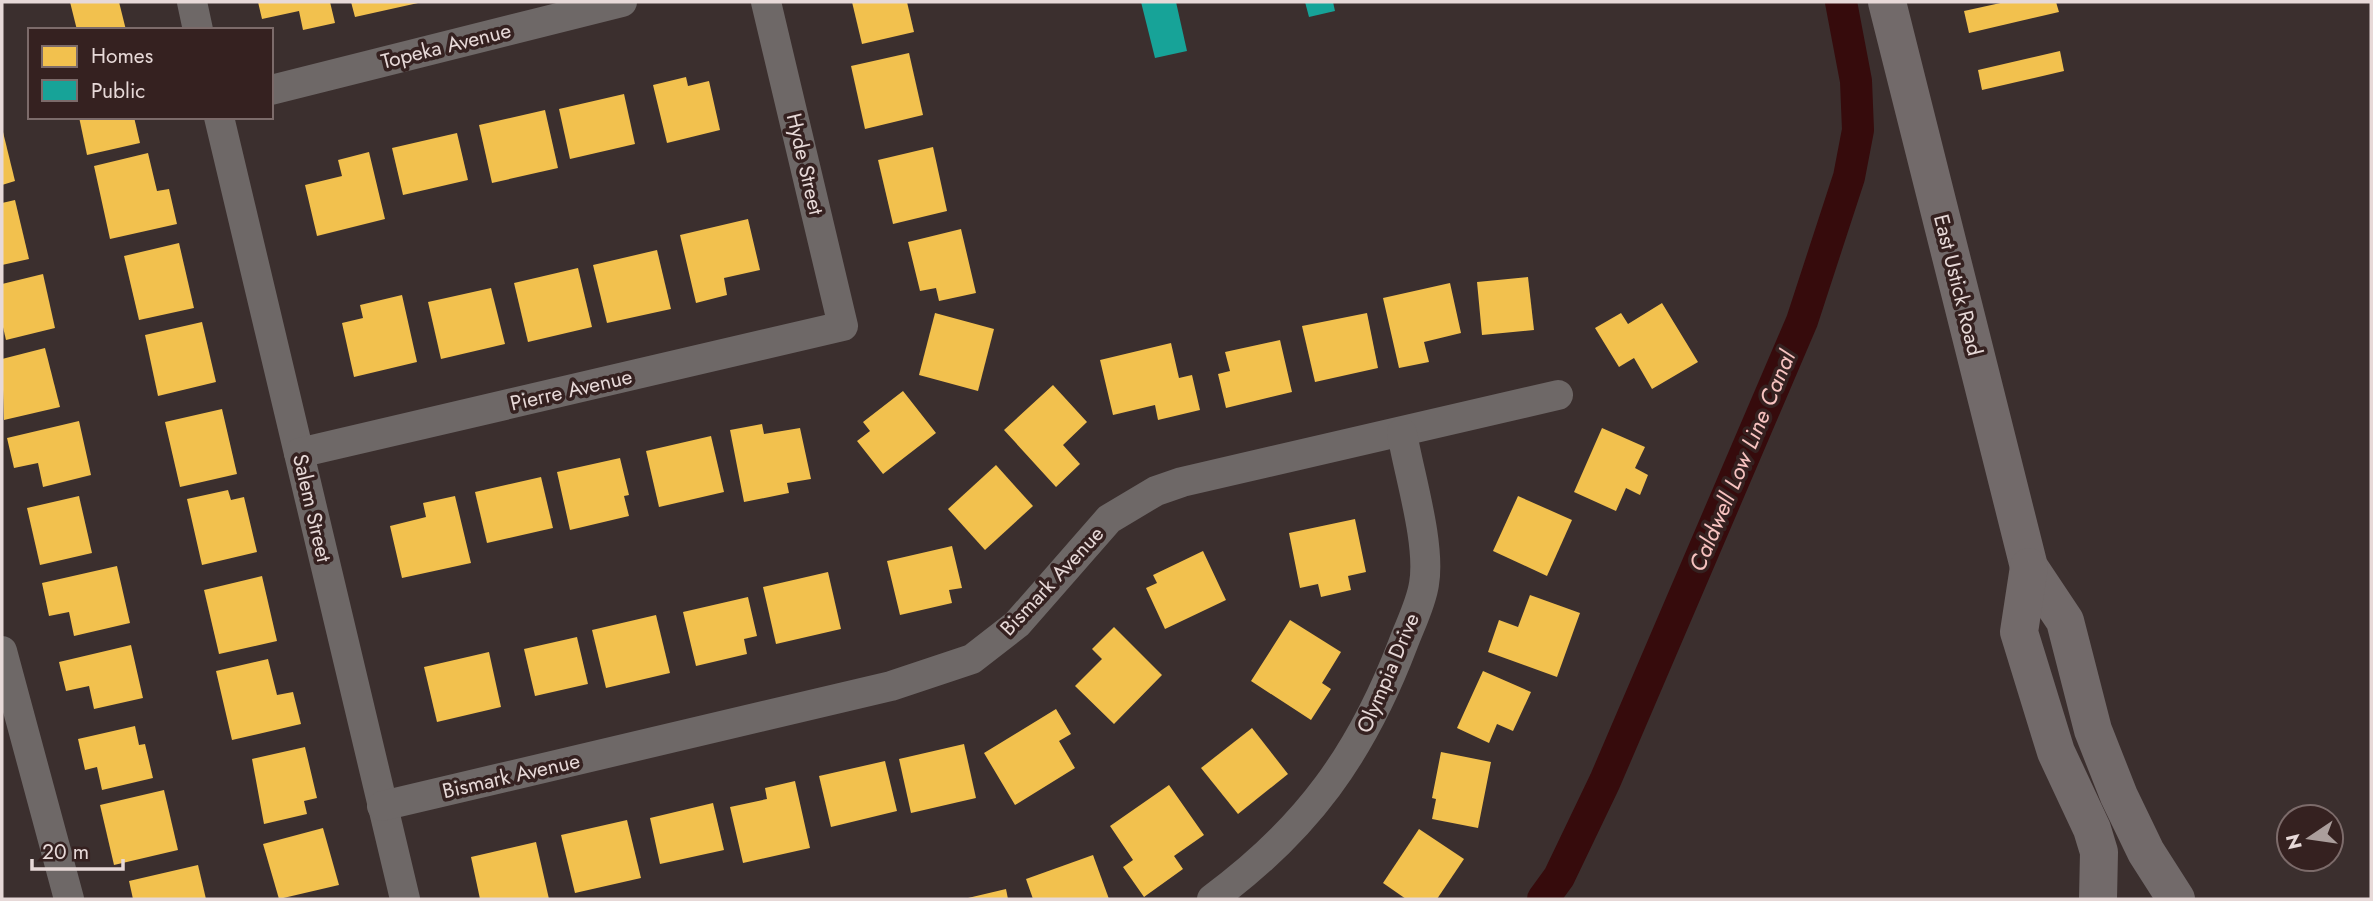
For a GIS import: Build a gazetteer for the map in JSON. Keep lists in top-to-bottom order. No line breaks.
{"streets":{"main road":["East Ustick Road"],"street":["Topeka Avenue","Hyde Street","Pierre Avenue","Salem Street","Bismark Avenue","Olympia Drive"]},"crossings":[["Hyde Street","Pierre Avenue"],["Pierre Avenue","Salem Street"],["Salem Street","Bismark Avenue"],["Bismark Avenue","Olympia Drive"]],"water":["Caldwell Low Line Canal"],"legend":["Homes","Public"],"scale_bar":"20 m","north":"left"}
